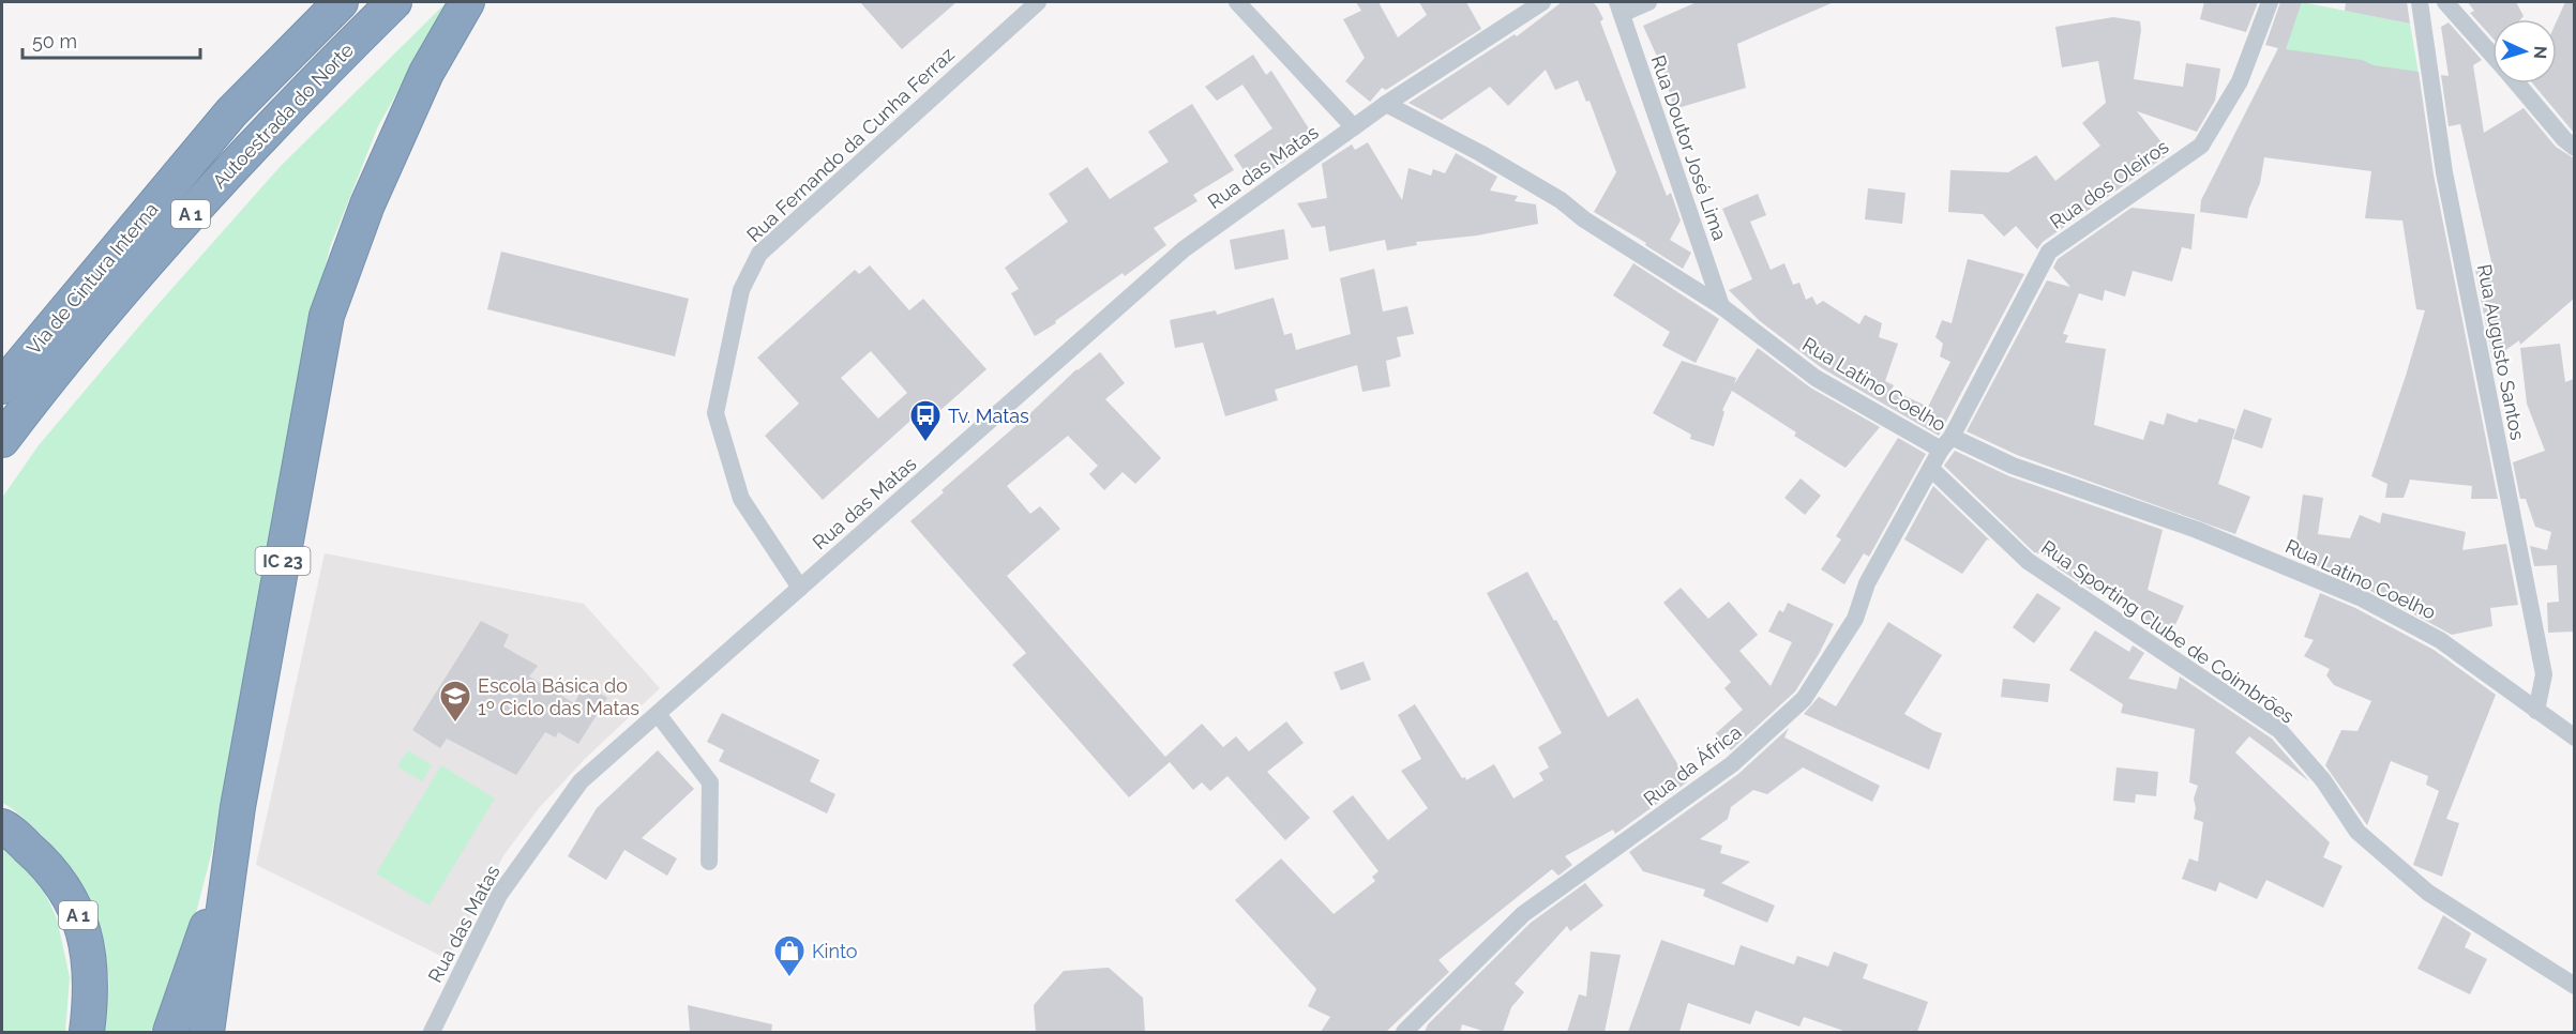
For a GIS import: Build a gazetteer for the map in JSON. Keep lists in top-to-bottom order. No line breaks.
{"streets":{"highway":["Autoestrada do Norte","A 1","Via de Cintura Interna","IC 23"],"street":["Rua Fernando da Cunha Ferraz","Rua Doutor José Lima","Rua das Matas","Rua dos Oleiros","Rua Augusto Santos","Rua Latino Coelho","Rua Sporting Clube de Coimbrões","Rua da África"]},"crossings":[["Rua Fernando da Cunha Ferraz","Rua das Matas"],["Rua Doutor José Lima","Rua Latino Coelho"],["Rua das Matas","Rua Latino Coelho"],["Rua dos Oleiros","Rua Latino Coelho"],["Rua Augusto Santos","Rua Latino Coelho"],["Rua Sporting Clube de Coimbrões","Rua da África"]],"places":{"bus stop":["Tv. Matas"],"school or university":["Escola Básica do 1º Ciclo das Matas"],"shop":["Kinto"]},"scale_bar":"50 m","north":"right"}
